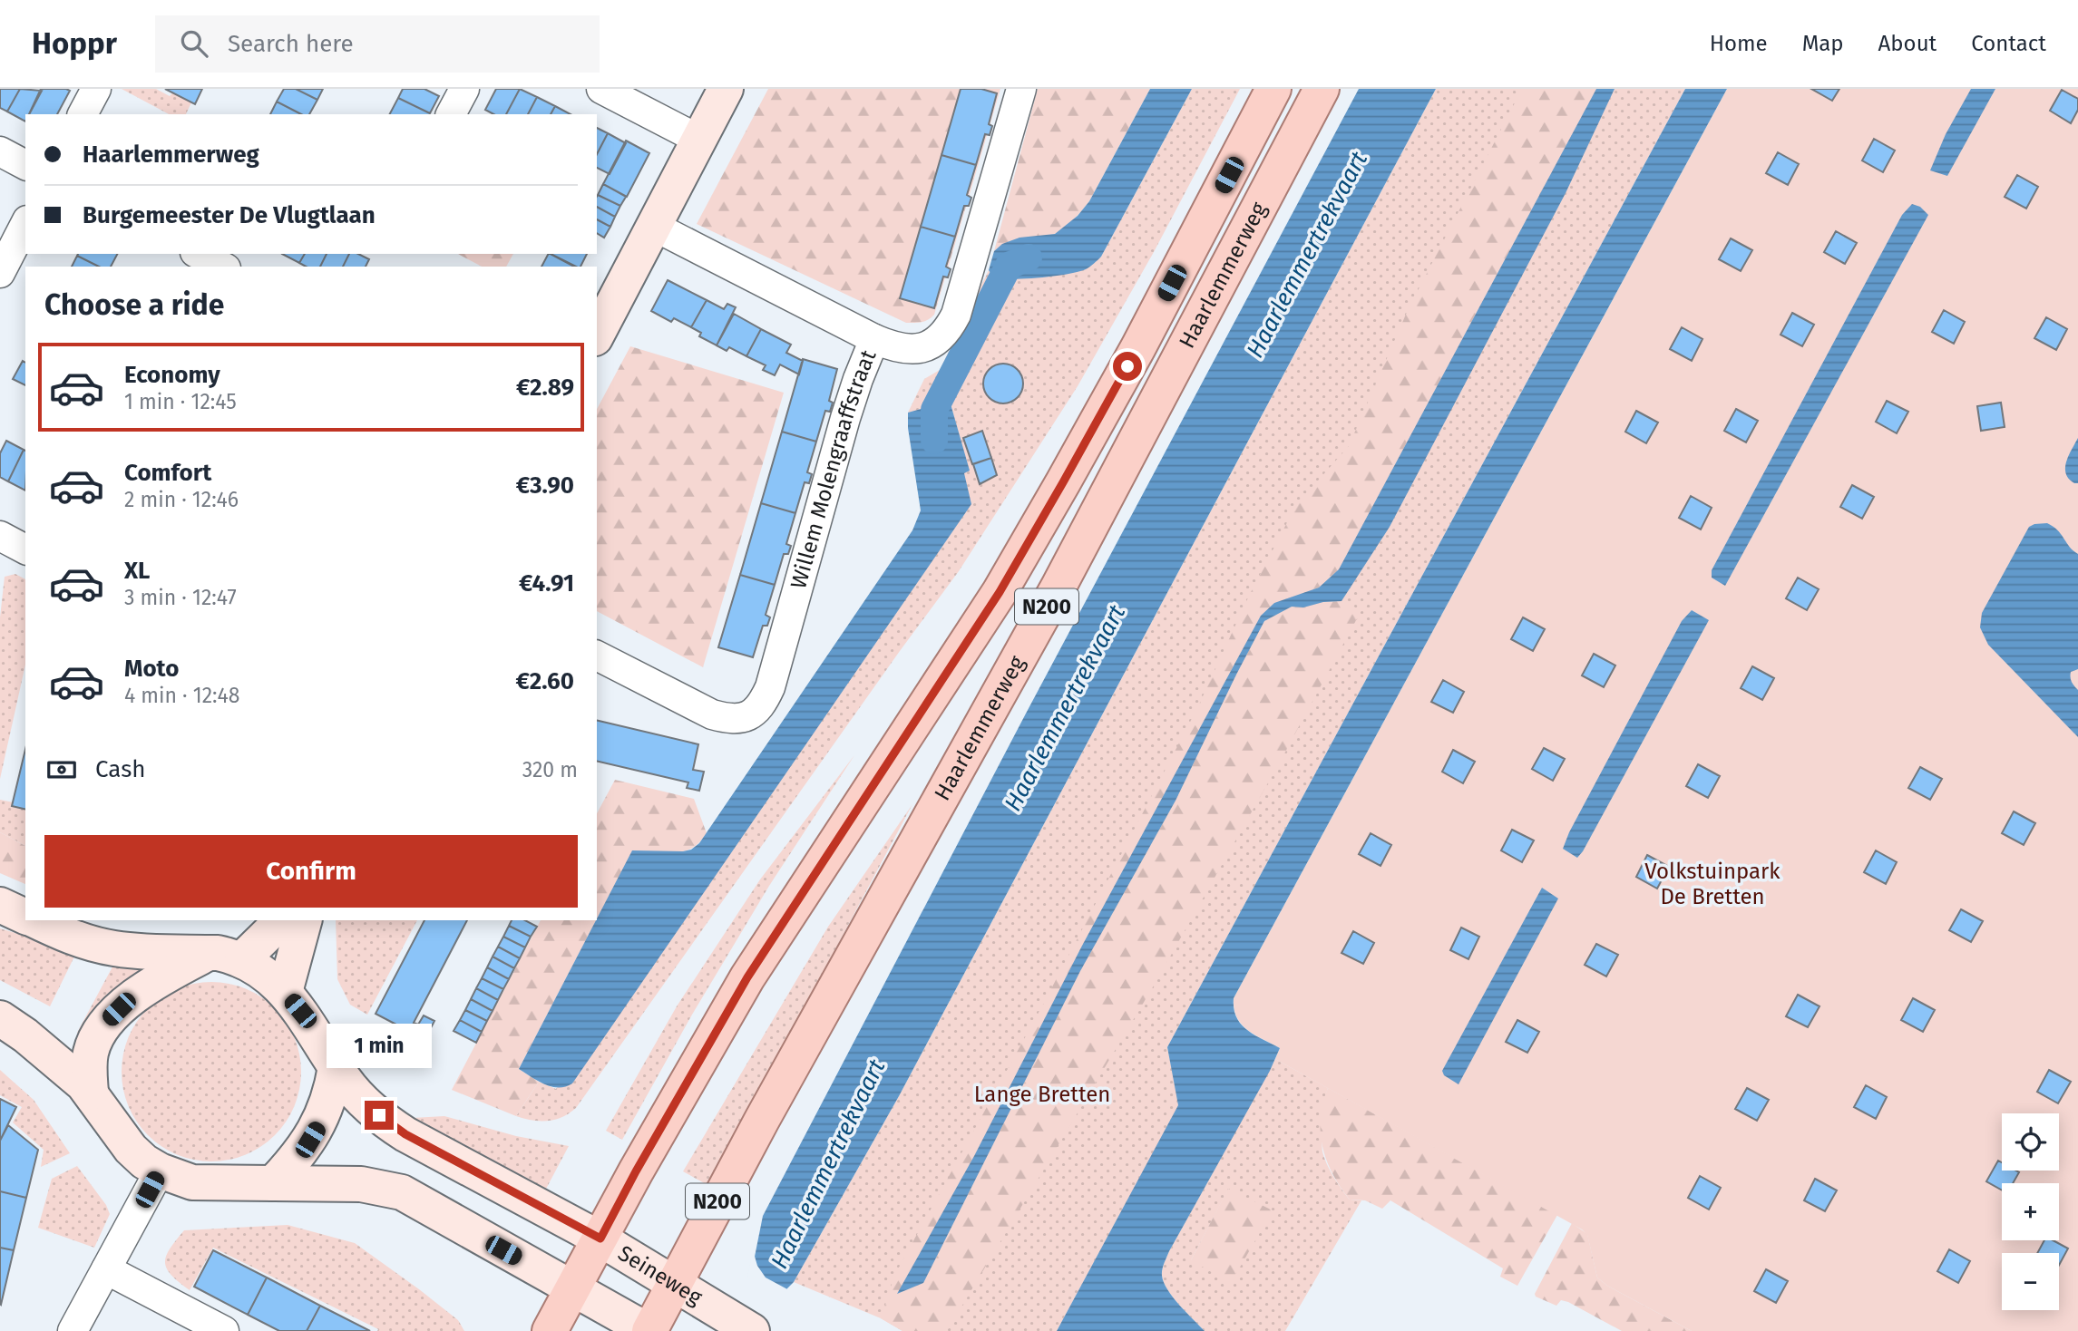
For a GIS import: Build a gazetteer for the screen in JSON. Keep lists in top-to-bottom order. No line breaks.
{"streets":{"main road":["Haarlemmerweg","N200","Seineweg"],"street":["Willem Molengraaffstraat"]},"crossings":[["Haarlemmerweg","Seineweg"]],"water":["Haarlemmertrekvaart"],"parks":["Volkstuinpark De Bretten","Lange Bretten"],"page":{"header":"Hoppr","search":"Search here","nav":["Home","Map","About","Contact"],"banner":["Haarlemmerweg","Burgemeester De Vlugtlaan"],"heading":"Choose a ride","list":[{"name":"Economy","note":"1 min · 12:45","value":"€2.89"},{"name":"Comfort","note":"2 min · 12:46","value":"€3.90"},{"name":"XL","note":"3 min · 12:47","value":"€4.91"},{"name":"Moto","note":"4 min · 12:48","value":"€2.60"}],"pay":["Cash","320 m"],"buttons":"Confirm","bubble":"1 min","map_buttons":["+","−"]}}
